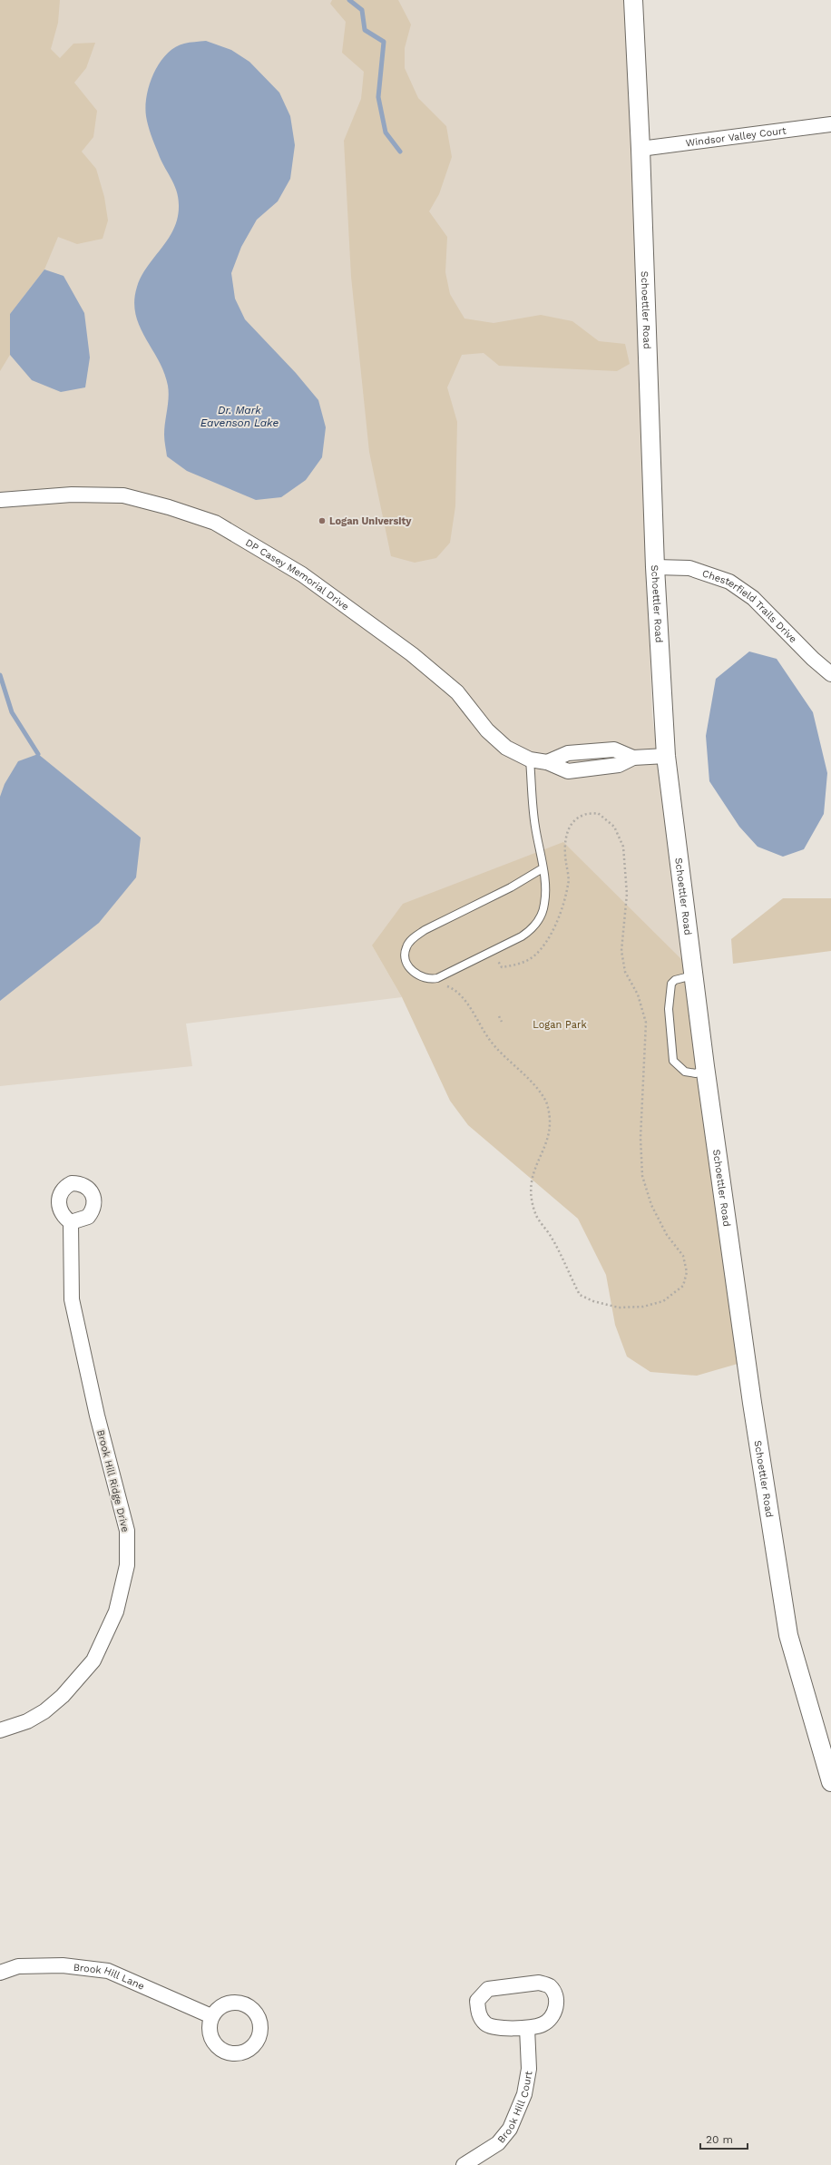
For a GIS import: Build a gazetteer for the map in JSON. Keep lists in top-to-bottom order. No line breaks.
{"streets":{"street":["Windsor Valley Court","Schoettler Road","DP Casey Memorial Drive","Chesterfield Trails Drive","Brook Hill Ridge Drive","Brook Hill Lane","Brook Hill Court"]},"crossings":[["Windsor Valley Court","Schoettler Road"],["Schoettler Road","DP Casey Memorial Drive"],["Schoettler Road","Chesterfield Trails Drive"]],"water":["Dr. Mark Eavenson Lake"],"parks":["Logan Park"],"places":["Logan University"],"scale_bar":"20 m"}
